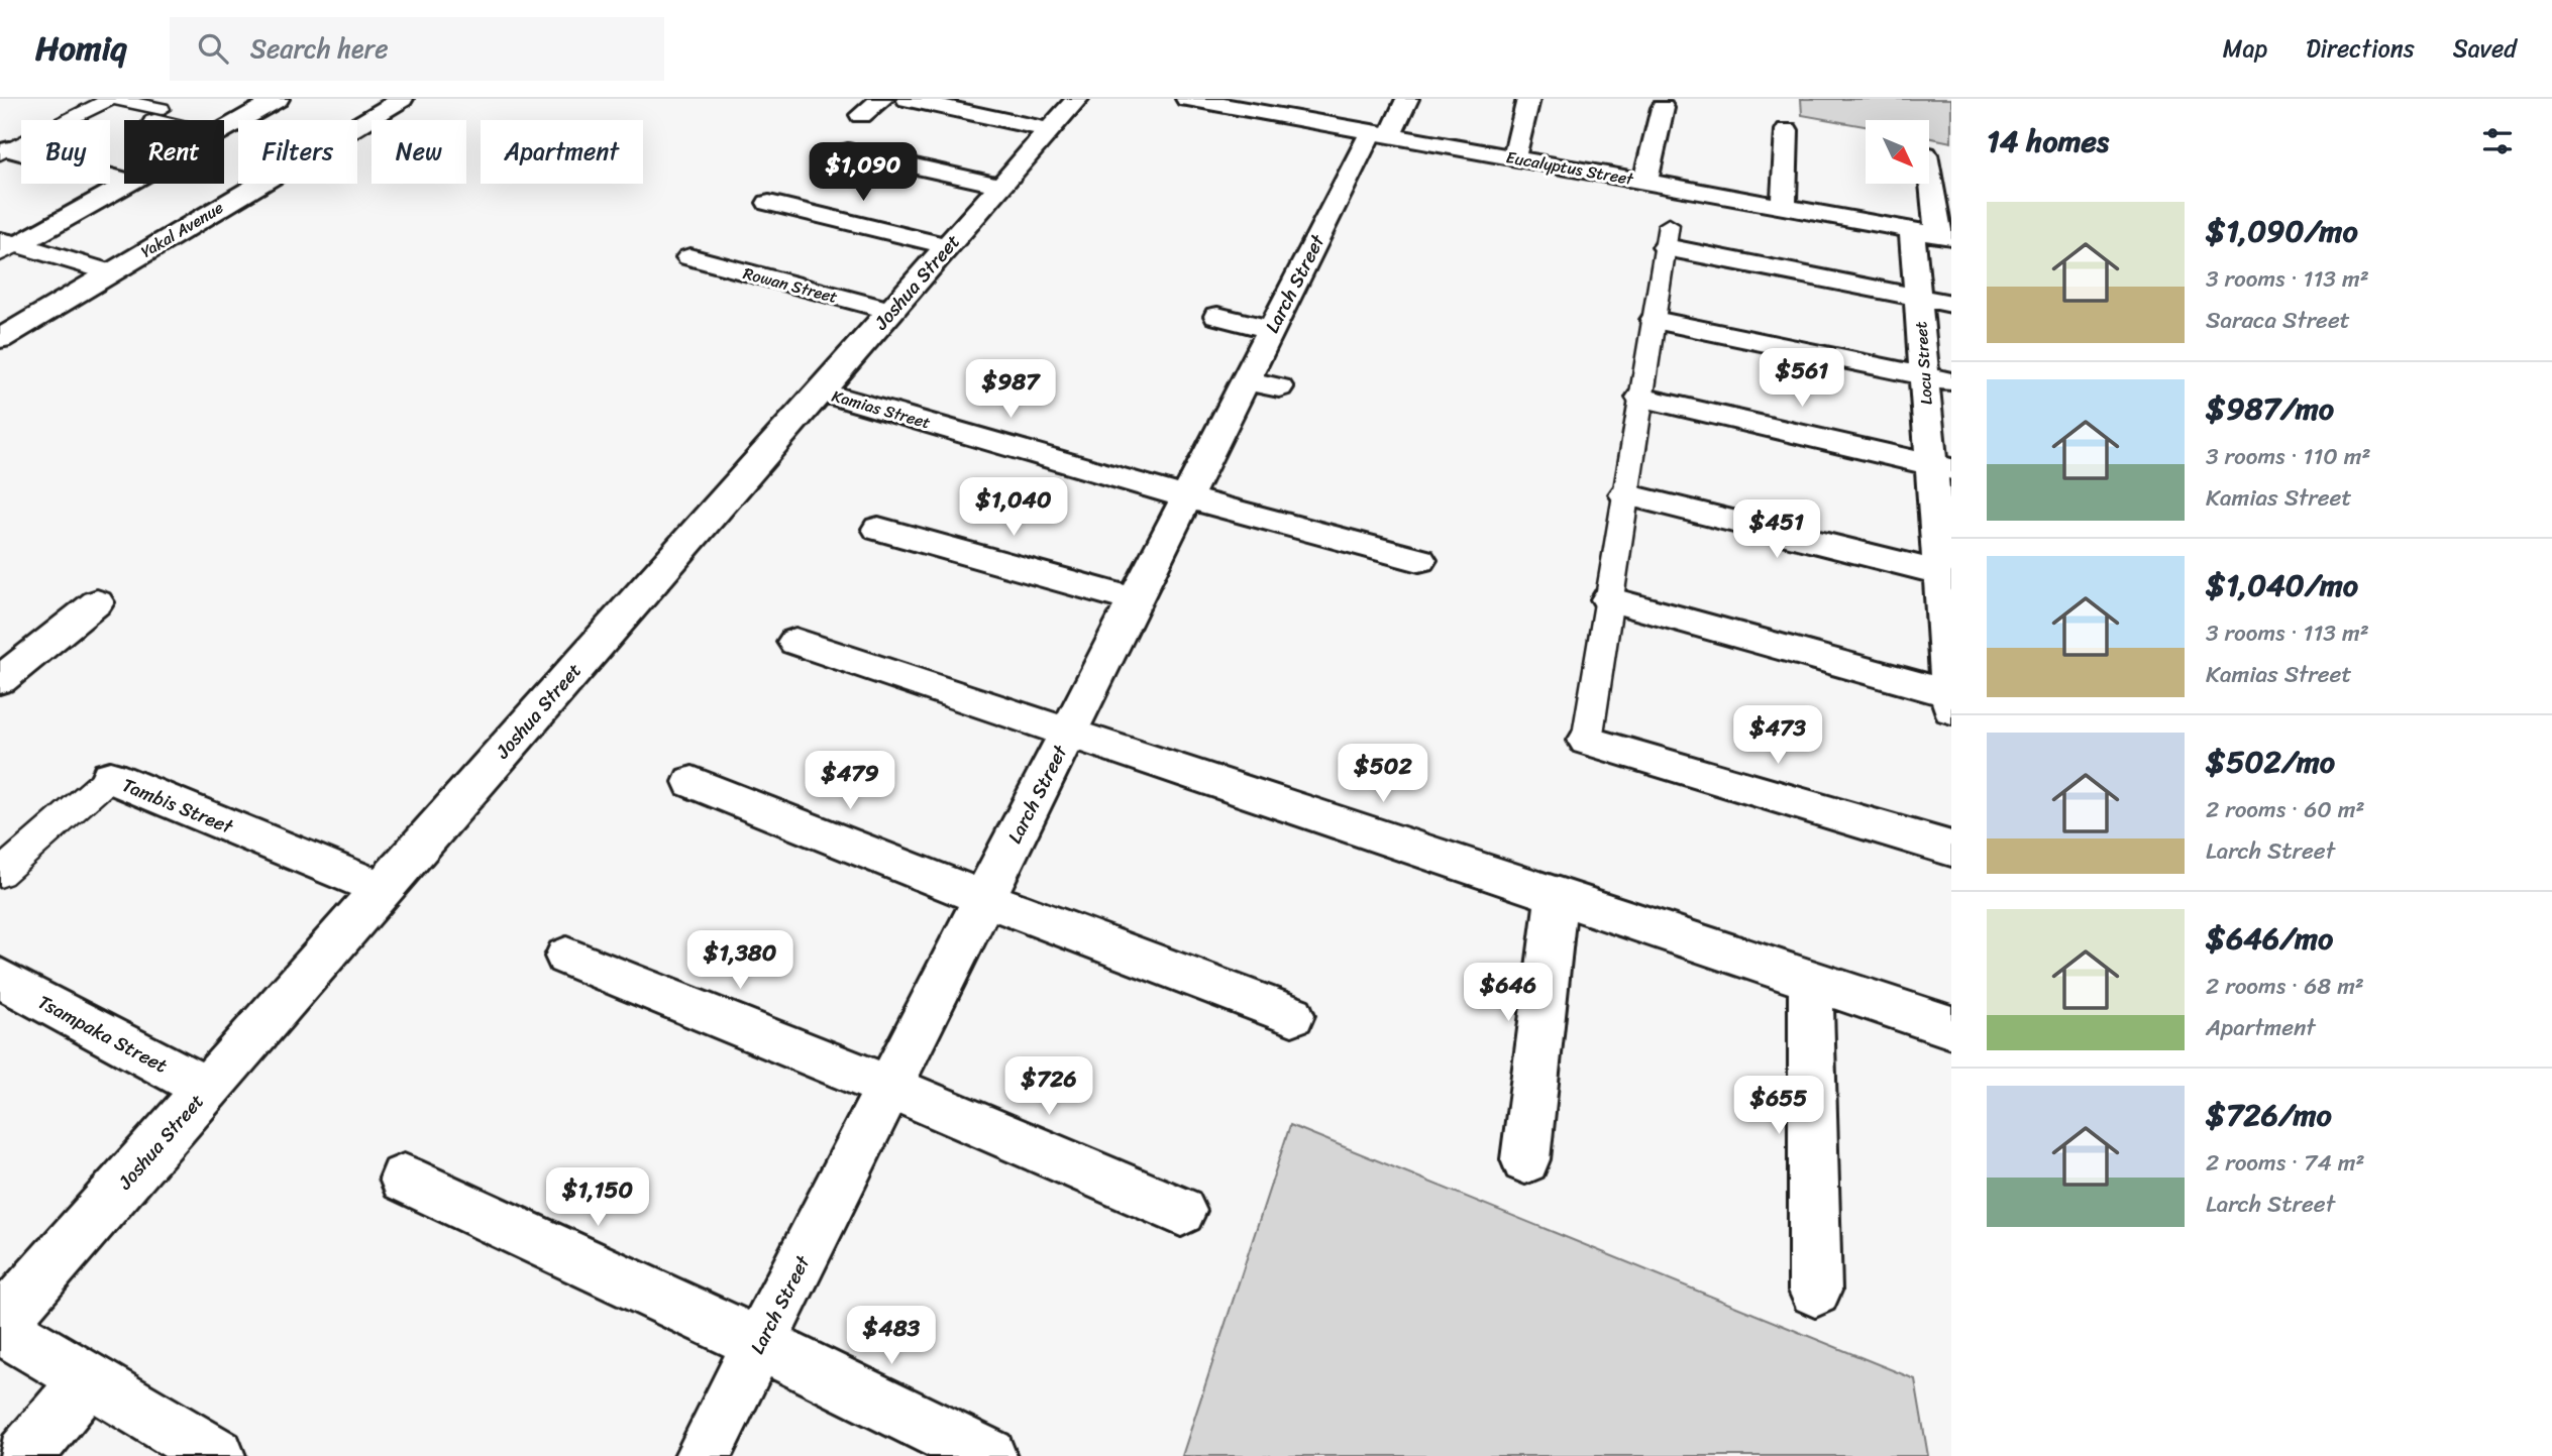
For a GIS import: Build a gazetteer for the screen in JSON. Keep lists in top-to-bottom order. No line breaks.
{"streets":{"street":["Eucalyptus Street","Yakal Avenue","Joshua Street","Larch Street","Rowan Street","Locu Street","Kamias Street","Tambis Street","Tsampaka Street"]},"crossings":[["Eucalyptus Street","Larch Street"],["Eucalyptus Street","Locu Street"],["Joshua Street","Rowan Street"],["Joshua Street","Kamias Street"],["Joshua Street","Tambis Street"],["Joshua Street","Tsampaka Street"],["Larch Street","Kamias Street"]],"north":"bottom right","page":{"header":"Homiq","search":"Search here","nav":["Map","Directions","Saved"],"heading":"14 homes","chip":["Buy","Rent","Filters","New","Apartment"],"price":["$1,090","$561","$987","$1,040","$451","$473","$502","$479","$1,380","$646","$726","$655","$1,150","$483"],"list":[{"name":"$1,090/mo","note":"3 rooms · 113 m² · Saraca Street"},{"name":"$987/mo","note":"3 rooms · 110 m² · Kamias Street"},{"name":"$1,040/mo","note":"3 rooms · 113 m² · Kamias Street"},{"name":"$502/mo","note":"2 rooms · 60 m² · Larch Street"},{"name":"$646/mo","note":"2 rooms · 68 m² · Apartment"},{"name":"$726/mo","note":"2 rooms · 74 m² · Larch Street"}]}}
